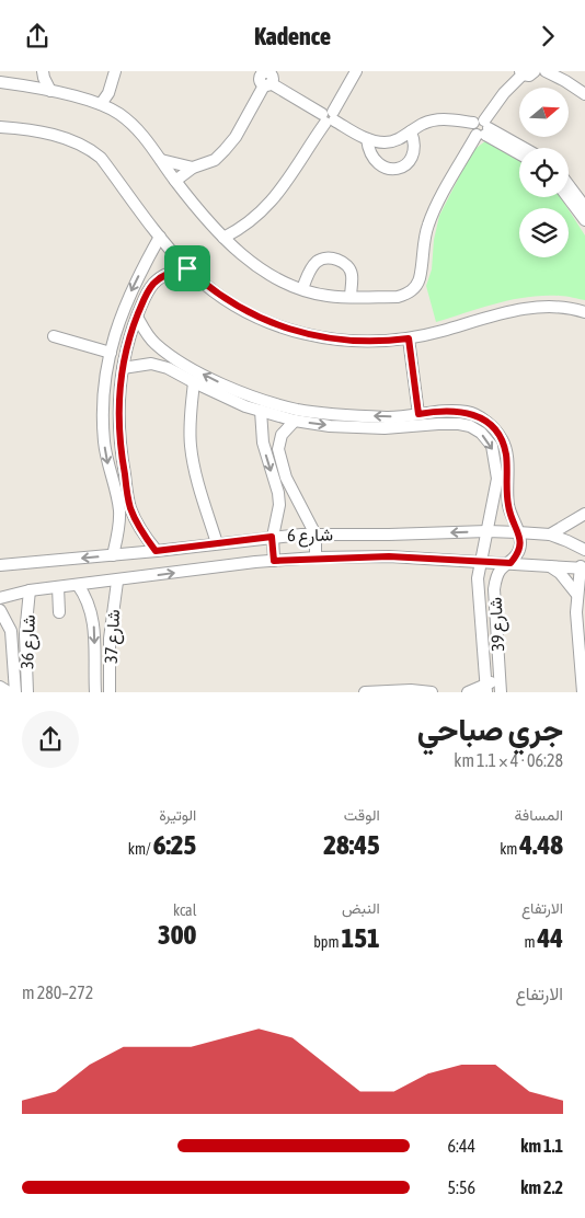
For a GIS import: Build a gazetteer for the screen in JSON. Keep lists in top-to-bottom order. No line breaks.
{"streets":{"street":["شارع 6","شارع 39","شارع 37","شارع 36"]},"crossings":[["شارع 6","شارع 39"],["شارع 6","شارع 37"],["شارع 6","شارع 36"]],"north":"right","page":{"header":"Kadence","heading":["جري صباحي","06:28 · 4 × 1.1 km"],"stats":[["المسافة","4.48 km"],["الوقت","28:45"],["الوتيرة","6:25 /km"],["الارتفاع","44 m"],["النبض","151 bpm"],["kcal","300"]],"chart":["الارتفاع","272–280 m"],"list":[{"name":"1.1 km","note":"6:44"},{"name":"2.2 km","note":"5:56"}]}}
